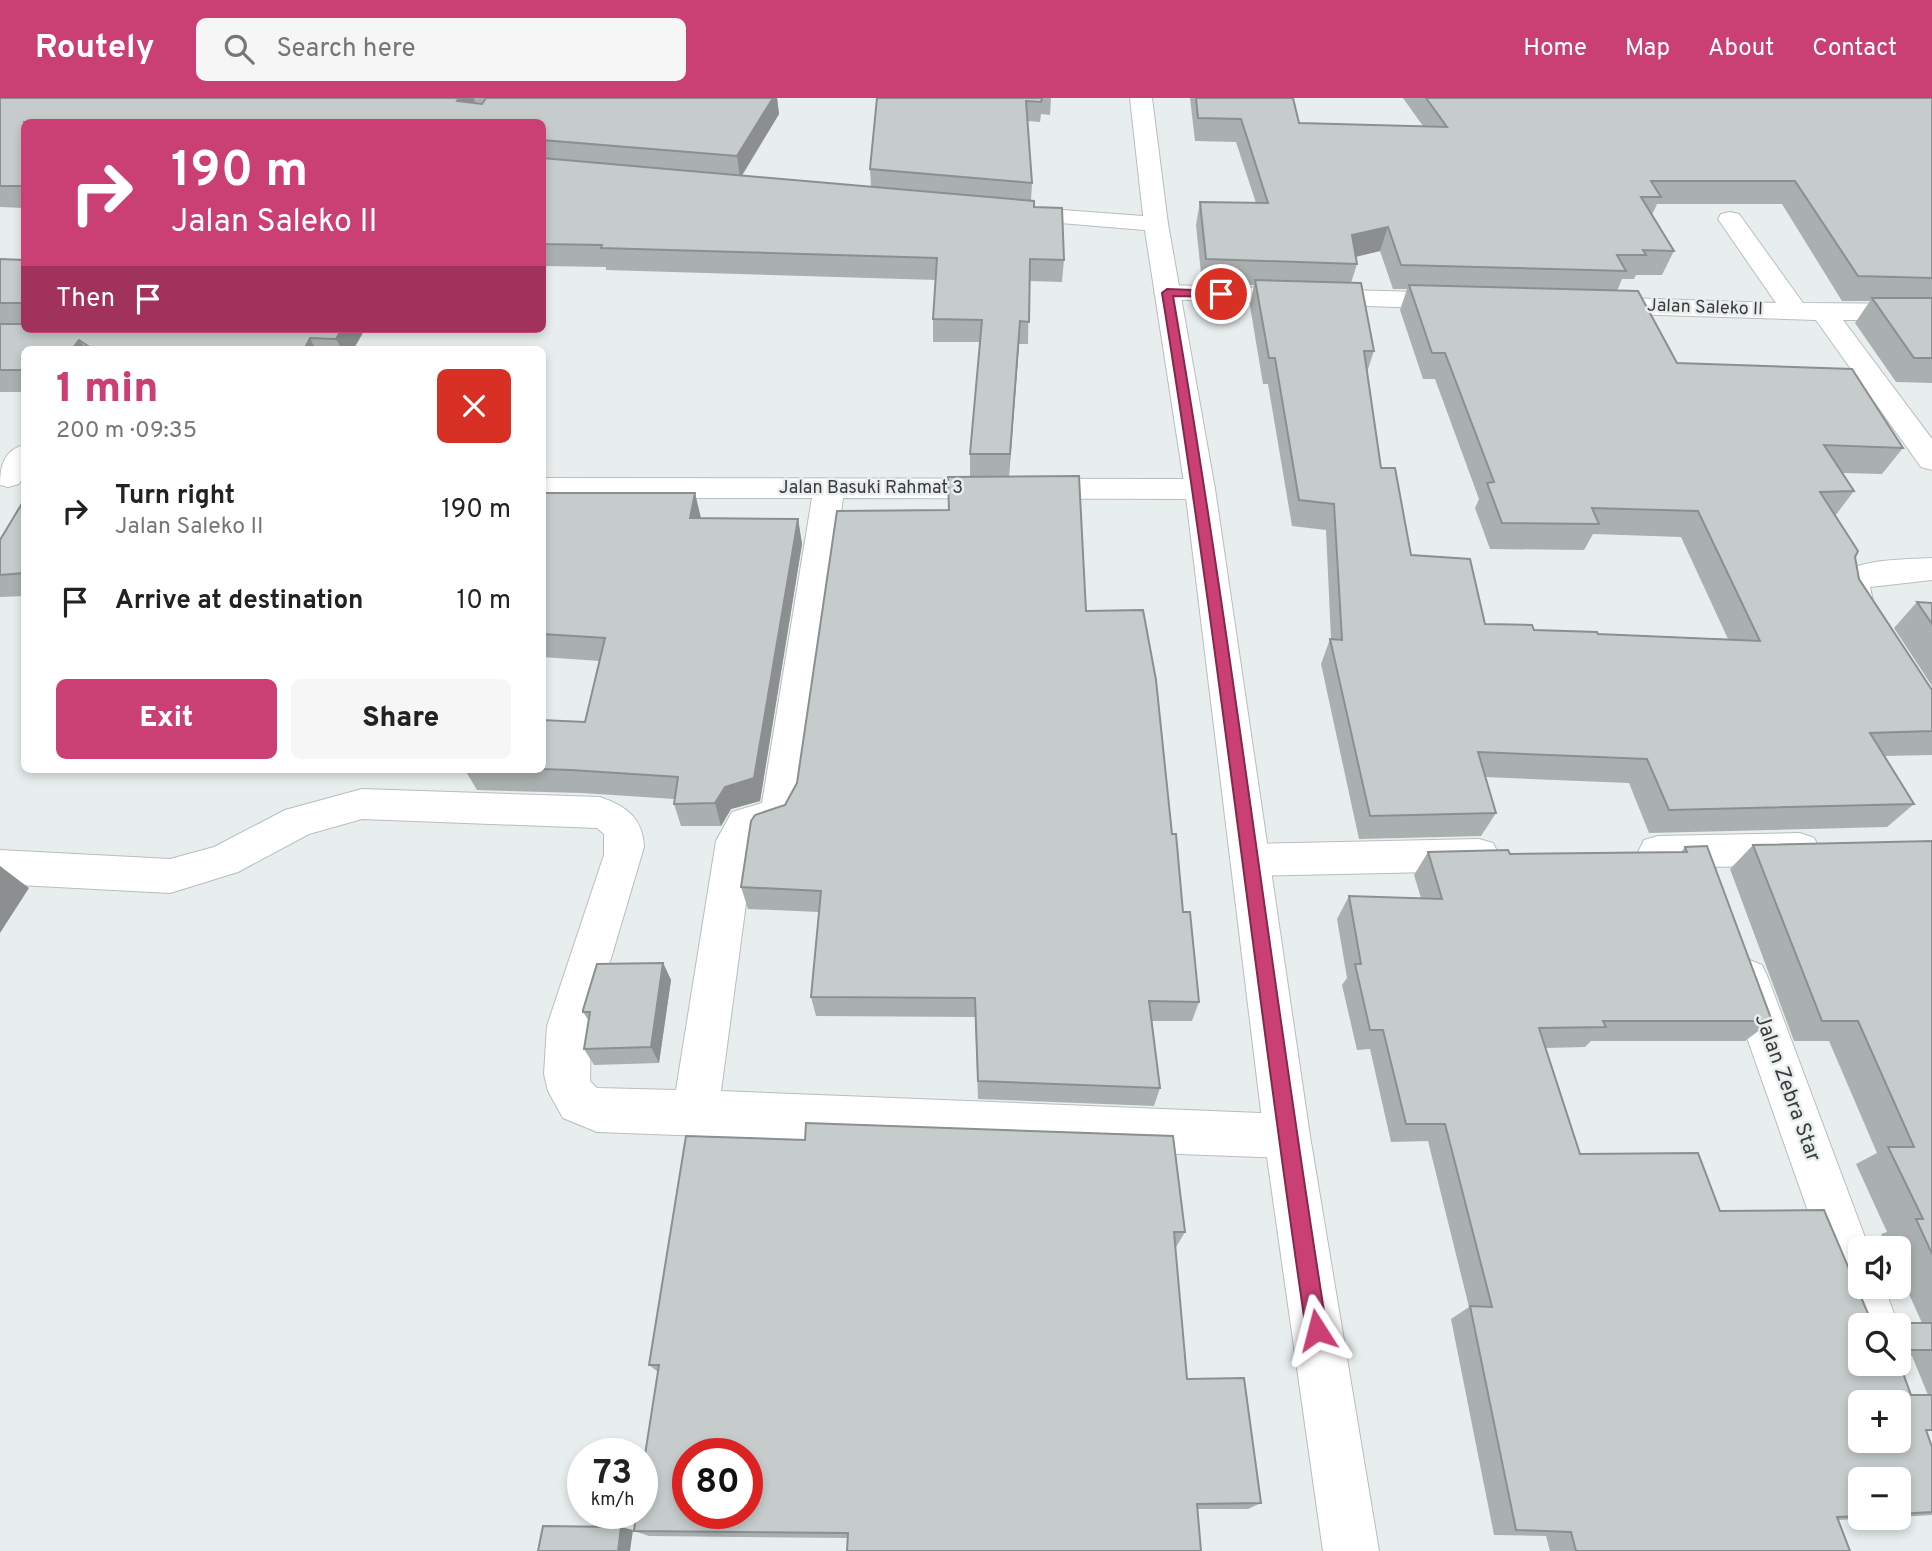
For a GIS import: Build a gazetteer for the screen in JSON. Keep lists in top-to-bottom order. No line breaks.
{"streets":{"main road":["Jalan Saleko II","Jalan Basuki Rahmat 3","Jalan Zebra Star"]},"page":{"header":"Routely","search":"Search here","nav":["Home","Map","About","Contact"],"turn":["190 m","Jalan Saleko II"],"then":"Then","heading":["1 min","200 m · 09:35"],"list":[{"name":"Turn right","note":"Jalan Saleko II","value":"190 m"},{"name":"Arrive at destination","value":"10 m"}],"buttons":["Exit","Share"],"map_buttons":["+","−"],"speed":"73 km/h","limit":"80"}}
